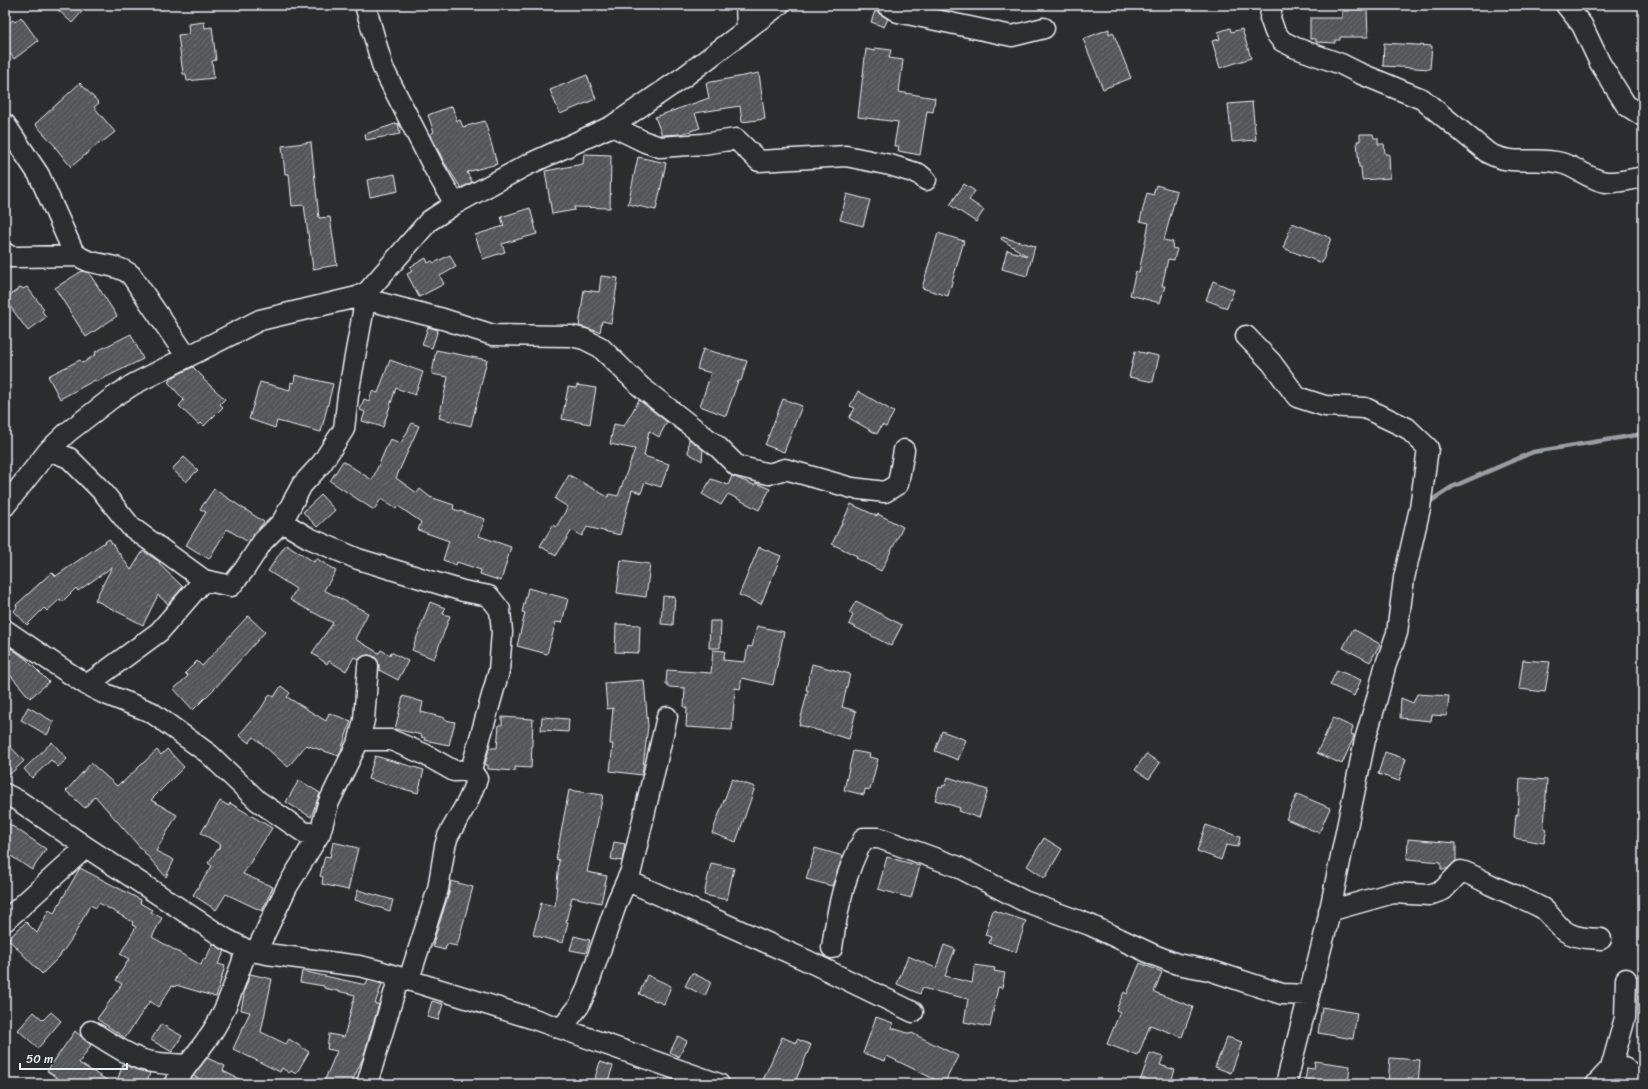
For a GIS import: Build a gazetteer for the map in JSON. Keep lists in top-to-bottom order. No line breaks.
{"scale_bar":"50 m"}
